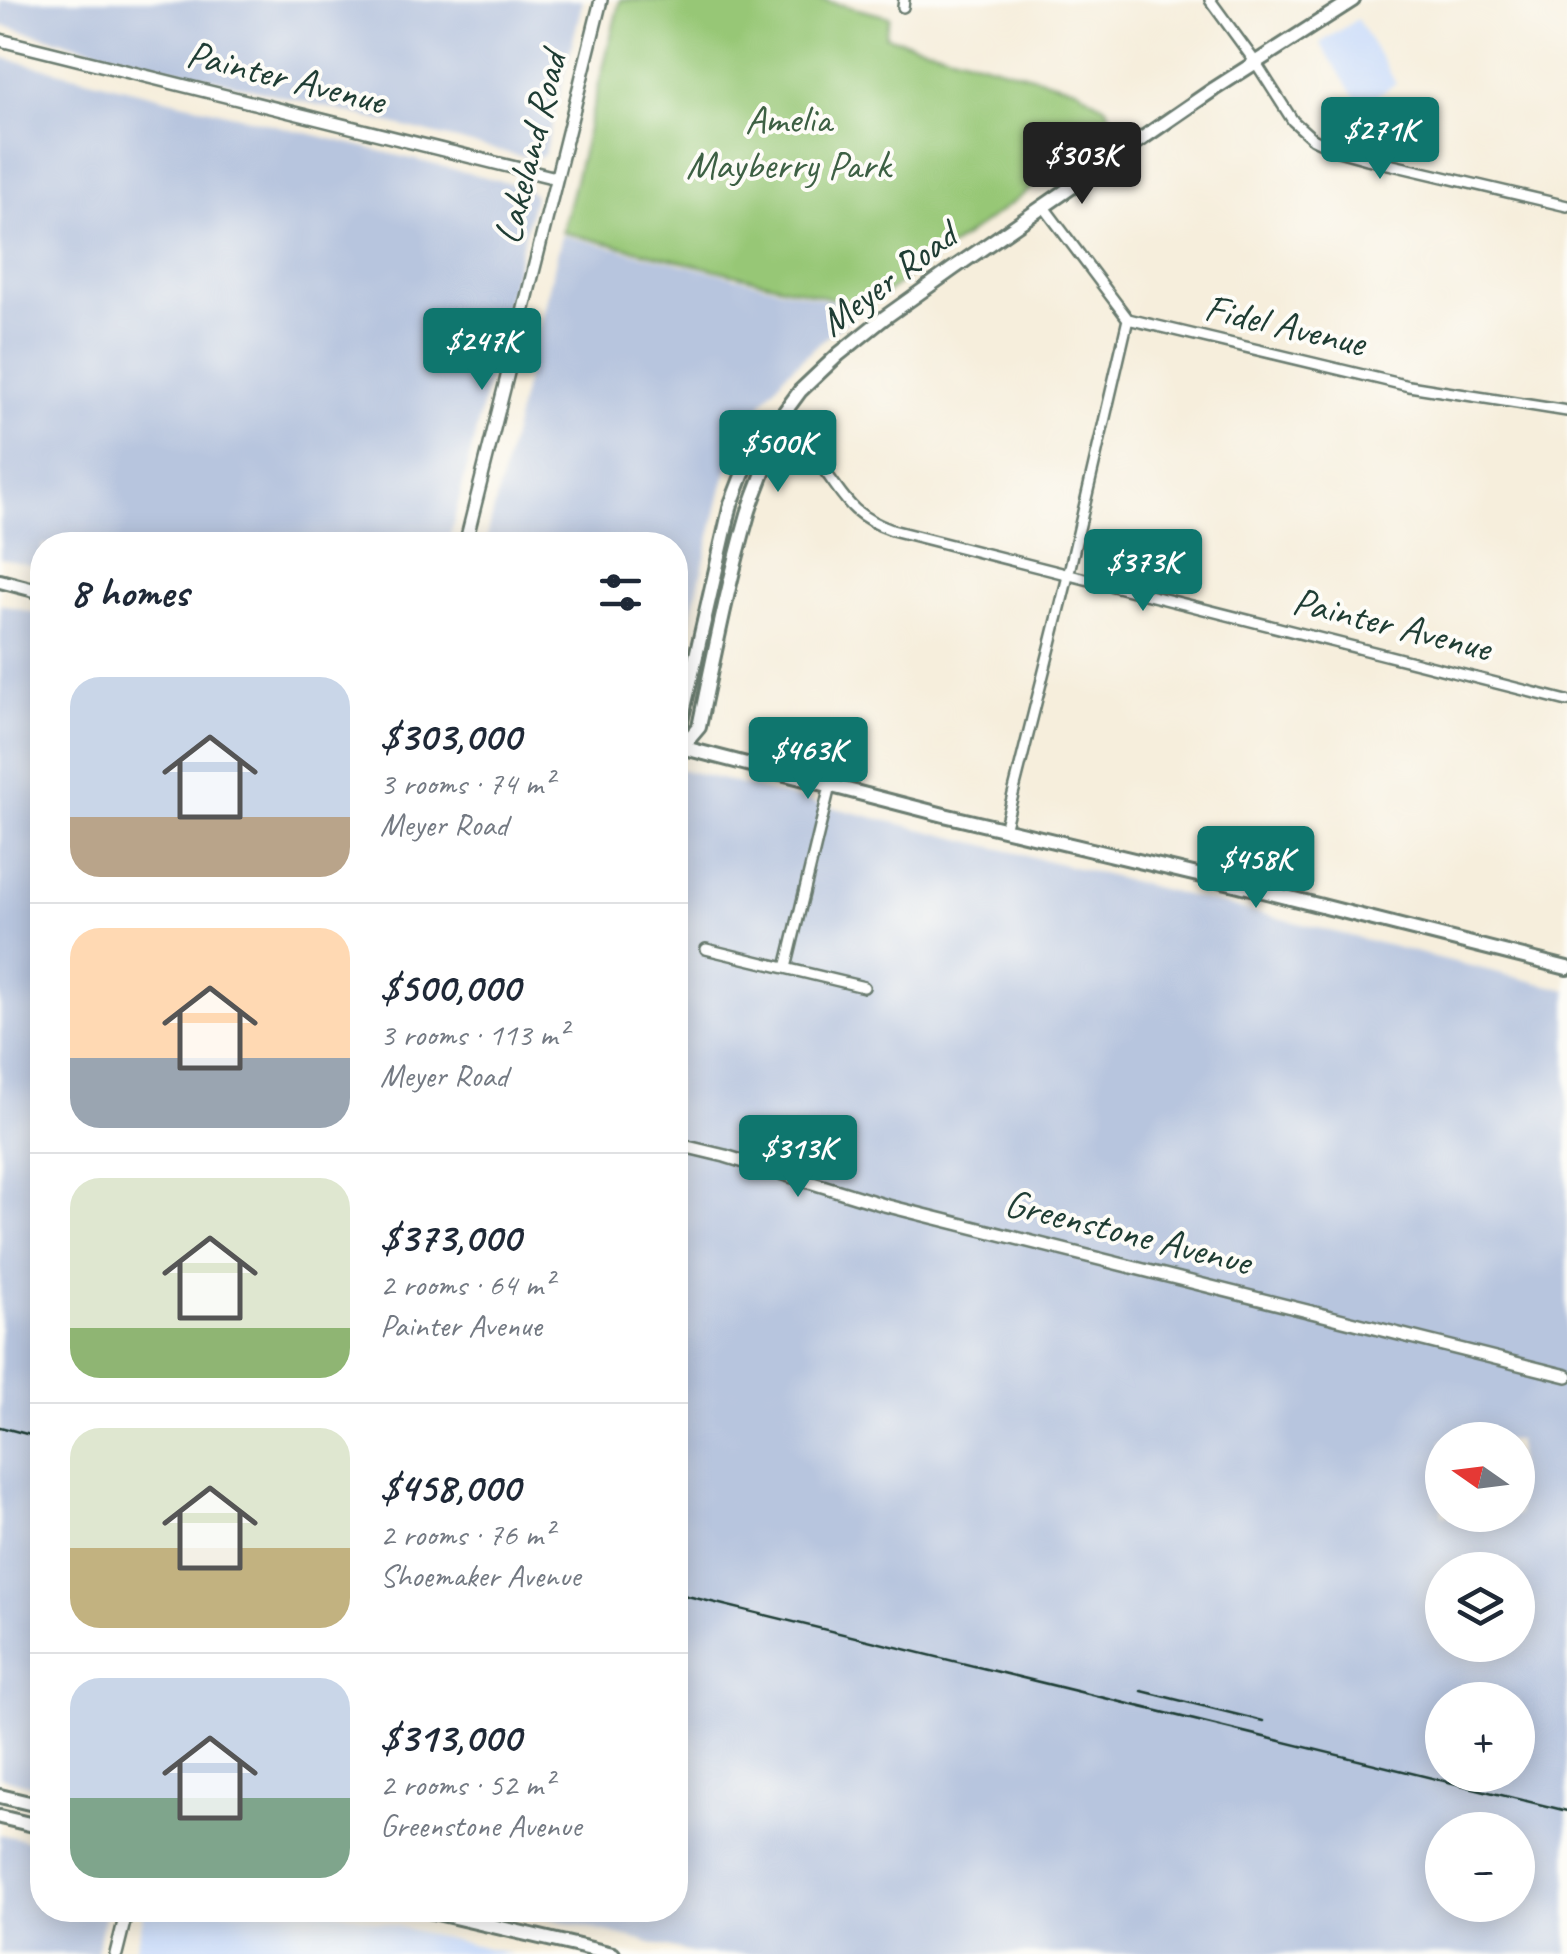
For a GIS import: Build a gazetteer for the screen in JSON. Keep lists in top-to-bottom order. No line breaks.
{"streets":{"main road":["Meyer Road"],"street":["Painter Avenue","Lakeland Road","Fidel Avenue","Greenstone Avenue"]},"crossings":[["Painter Avenue","Lakeland Road"],["Painter Avenue","Meyer Road"]],"parks":["Amelia Mayberry Park"],"north":"left","page":{"price":["$271K","$303K","$247K","$500K","$373K","$463K","$458K","$313K"],"heading":"8 homes","list":[{"name":"$303,000","note":"3 rooms · 74 m² · Meyer Road"},{"name":"$500,000","note":"3 rooms · 113 m² · Meyer Road"},{"name":"$373,000","note":"2 rooms · 64 m² · Painter Avenue"},{"name":"$458,000","note":"2 rooms · 76 m² · Shoemaker Avenue"},{"name":"$313,000","note":"2 rooms · 52 m² · Greenstone Avenue"}],"map_buttons":["+","−"]}}
